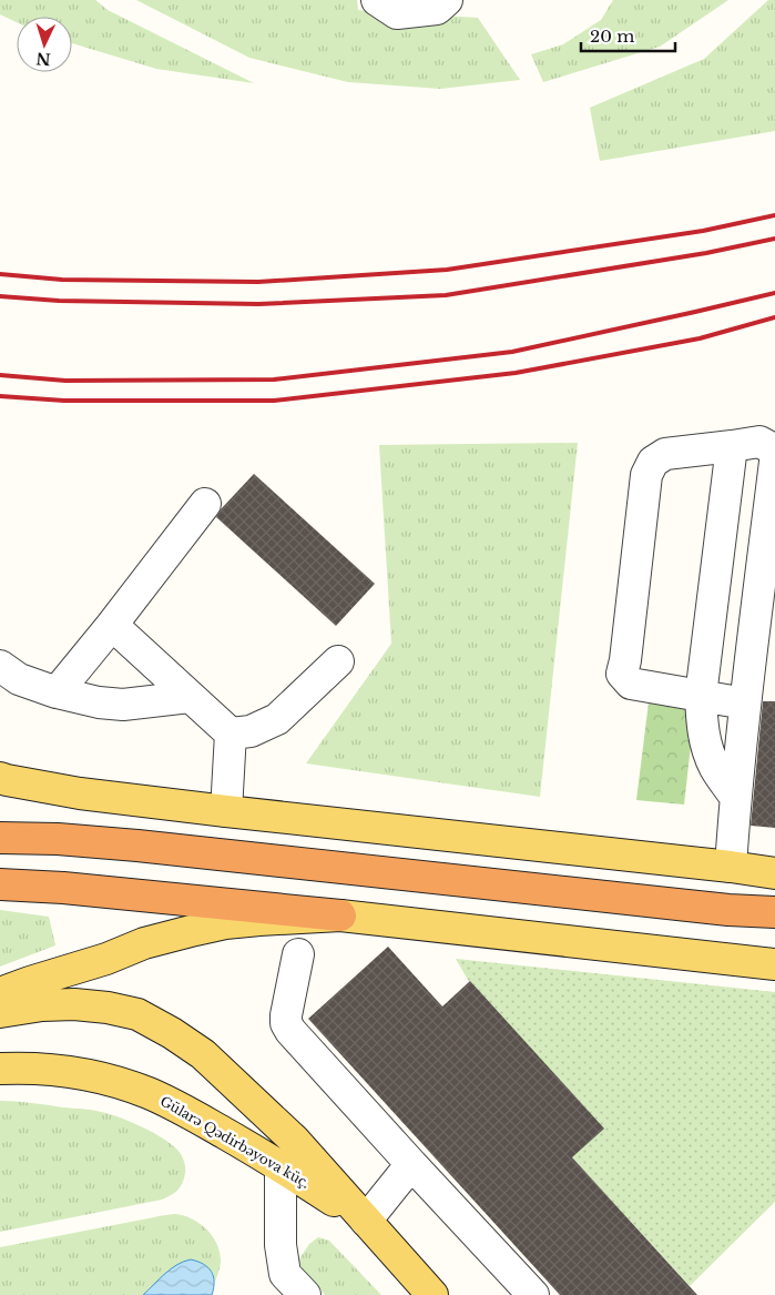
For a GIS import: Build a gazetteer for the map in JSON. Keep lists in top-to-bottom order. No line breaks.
{"streets":{"main road":["Gülarə Qədirbəyova küç."]},"scale_bar":"20 m","north":"bottom"}
